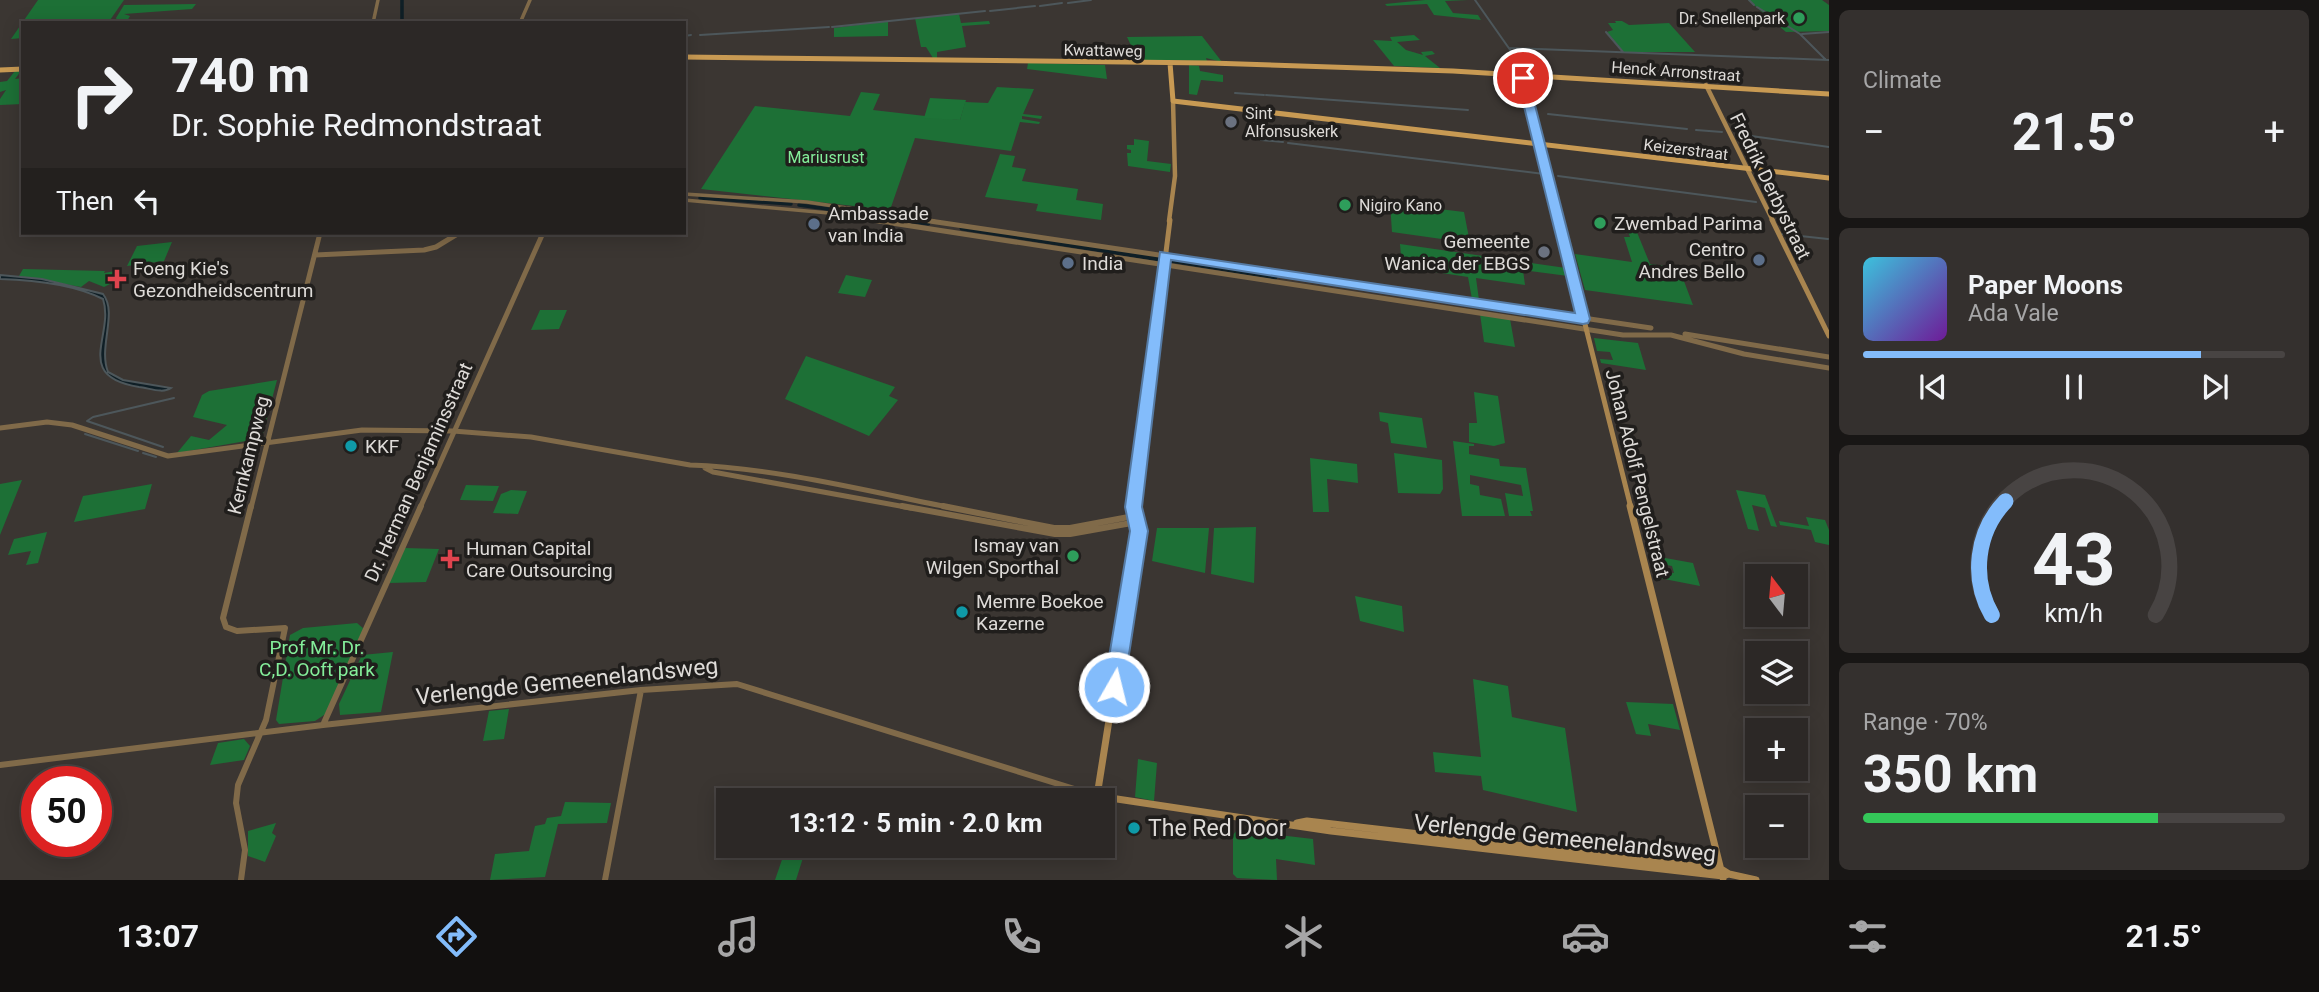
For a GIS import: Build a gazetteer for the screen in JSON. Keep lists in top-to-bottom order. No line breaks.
{"streets":{"main road":["Kwattaweg","Henck Arronstraat","Keizerstraat","Fredrik Derbystraat","Johan Adolf Pengelstraat","Verlengde Gemeenelandsweg"],"street":["Kernkampweg","Dr. Herman Benjaminsstraat"]},"crossings":[["Kwattaweg","Henck Arronstraat"],["Kwattaweg","Johan Adolf Pengelstraat"],["Henck Arronstraat","Fredrik Derbystraat"],["Keizerstraat","Fredrik Derbystraat"],["Keizerstraat","Johan Adolf Pengelstraat"],["Kernkampweg","Verlengde Gemeenelandsweg"],["Dr. Herman Benjaminsstraat","Verlengde Gemeenelandsweg"],["Johan Adolf Pengelstraat","Verlengde Gemeenelandsweg"]],"parks":["Mariusrust","Prof Mr. Dr. C,D. Ooft park"],"places":{"other":["Dr. Snellenpark","Sint Alfonsuskerk","Nigiro Kano","Zwembad Parima","Ambassade van India","Gemeente Wanica der EBGS","Centro Andres Bello","India","KKF","Ismay van Wilgen Sporthal","Memre Boekoe Kazerne","The Red Door"],"health":["Foeng Kie's Gezondheidscentrum","Human Capital Care Outsourcing"]},"north":"top","page":{"tile":["Climate",["Range · 70%","350 km"]],"turn":["740 m","Dr. Sophie Redmondstraat"],"heat":["−","21.5°","+"],"then":"Then","song":["Paper Moons","Ada Vale"],"map_buttons":["+","−"],"limit":"50","trip":"13:12 · 5 min · 2.0 km","tabs":["13:07","21.5°"],"gauge":["43","km/h"]}}
